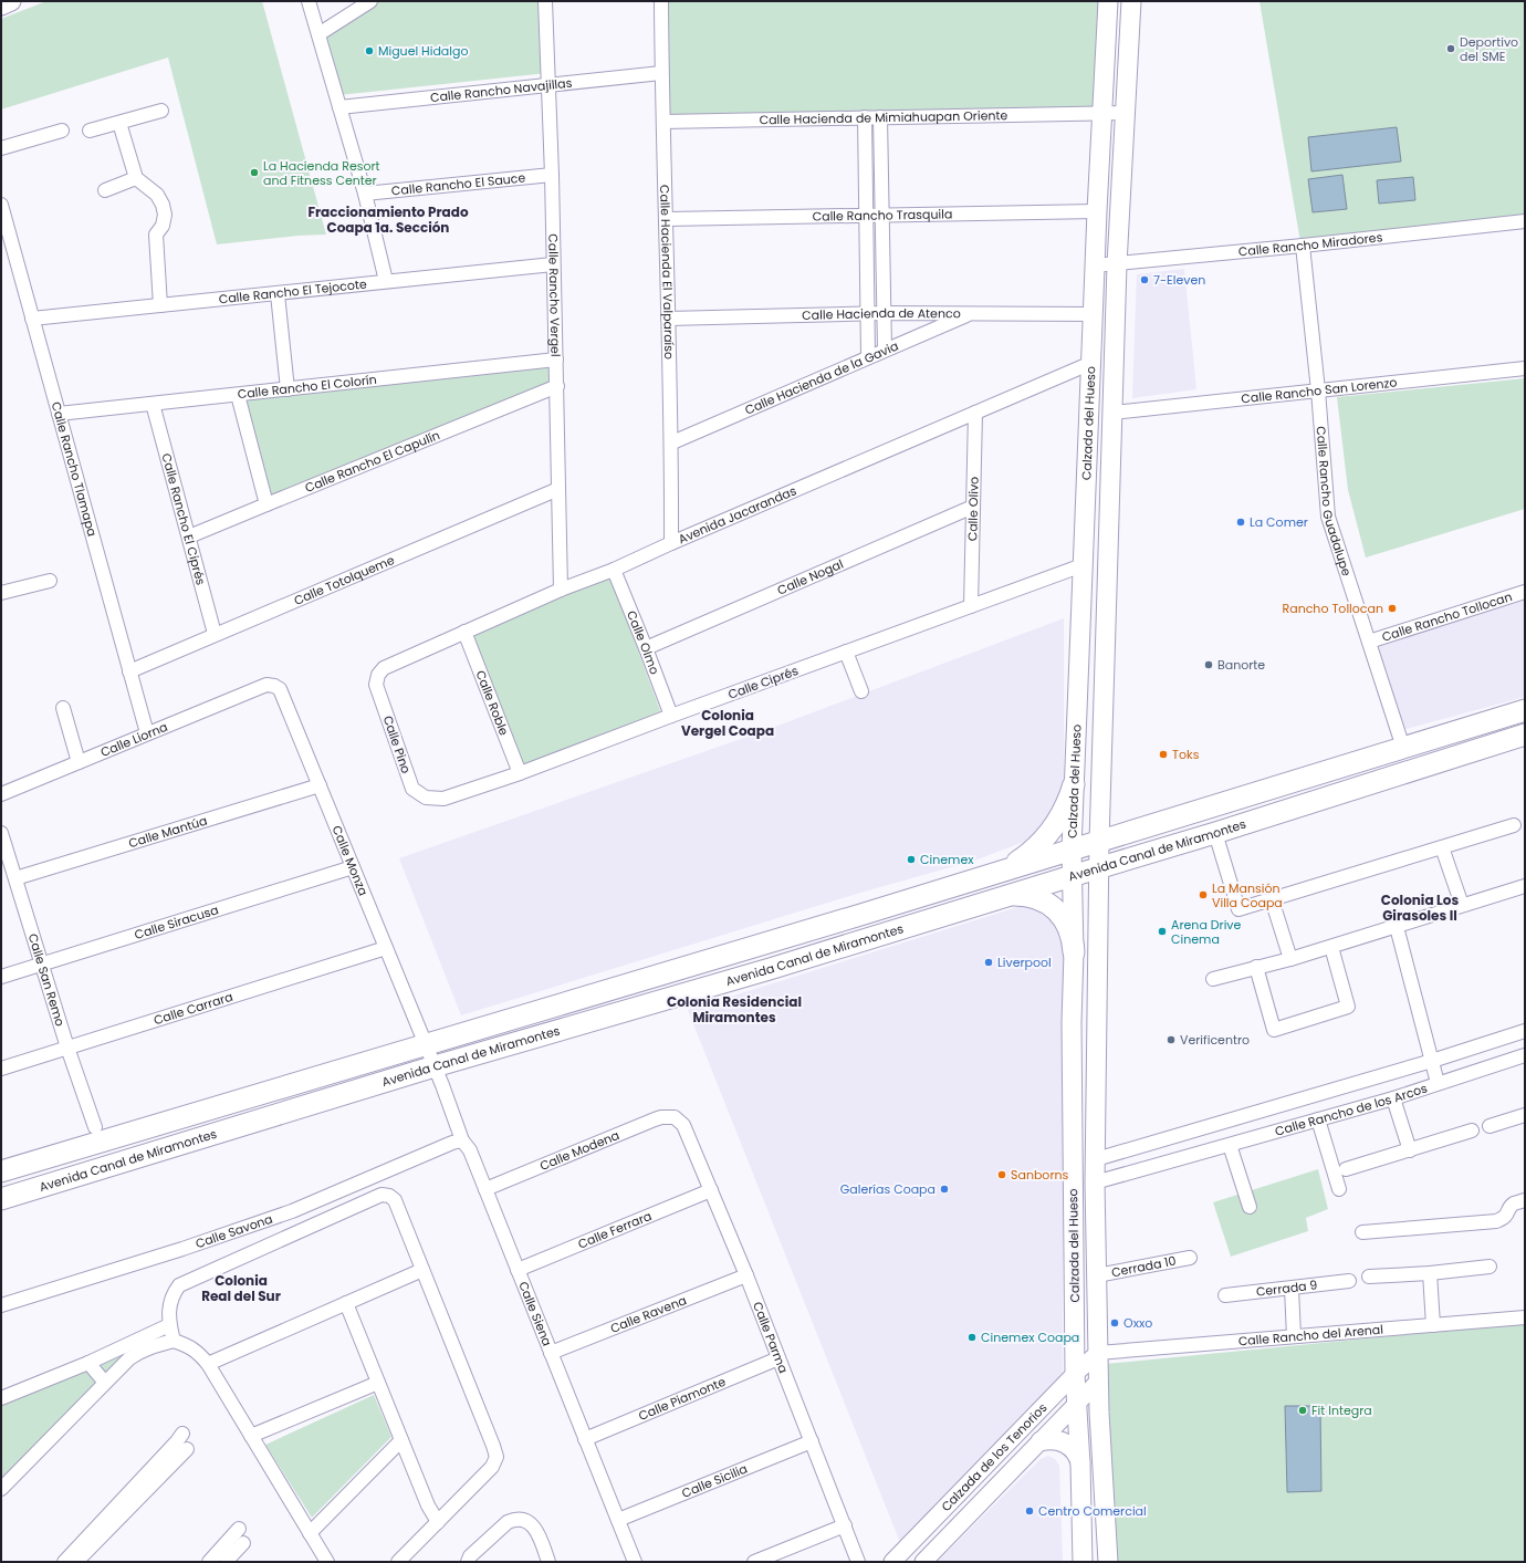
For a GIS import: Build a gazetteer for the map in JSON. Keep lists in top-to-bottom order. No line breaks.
{"streets":{"main road":["Calzada del Hueso","Avenida Canal de Miramontes"],"street":["Calle Rancho Navajillas","Calle Hacienda de Mimiahuapan Oriente","Calle Rancho El Sauce","Calle Rancho Trasquila","Calle Rancho Miradores","Calle Hacienda El Valparaíso","Calle Rancho El Tejocote","Calle Rancho Vergel","Calle Hacienda de Atenco","Calle Hacienda de la Gavia","Calle Rancho El Colorín","Calle Rancho San Lorenzo","Calle Rancho El Capulín","Calle Rancho Tlamapa","Calle Rancho Guadalupe","Calle Olivo","Avenida Jacarandas","Calle Rancho El Ciprés","Calle Nogal","Calle Totolqueme","Calle Rancho Tollocan","Calle Olmo","Calle Ciprés","Calle Roble","Calle Liorna","Calle Pino","Calle Mantúa","Calle Monza","Calle Siracusa","Calle San Remo","Calle Carrara","Calle Rancho de los Arcos","Calle Modena","Calle Ferrara","Calle Savona","Cerrada 10","Cerrada 9","Calle Siena","Calle Ravena","Calle Rancho del Arenal","Calle Parma","Calle Piamonte","Calzada de los Tenorios","Calle Sicilia"]},"crossings":[["Calle Rancho Navajillas","Calle Hacienda El Valparaíso"],["Calle Rancho Navajillas","Calle Rancho Vergel"],["Calle Hacienda de Mimiahuapan Oriente","Calle Hacienda El Valparaíso"],["Calle Hacienda de Mimiahuapan Oriente","Calzada del Hueso"],["Calle Rancho El Sauce","Calle Rancho Vergel"],["Calle Rancho Trasquila","Calle Hacienda El Valparaíso"],["Calle Rancho Trasquila","Calzada del Hueso"],["Calle Rancho Miradores","Calzada del Hueso"],["Calle Rancho Miradores","Calle Rancho Guadalupe"],["Calle Hacienda El Valparaíso","Calle Hacienda de Atenco"],["Calle Hacienda El Valparaíso","Calle Hacienda de la Gavia"],["Calle Hacienda El Valparaíso","Avenida Jacarandas"],["Calle Rancho El Tejocote","Calle Rancho Vergel"],["Calle Rancho El Tejocote","Calle Rancho Tlamapa"],["Calle Rancho Vergel","Calle Rancho El Colorín"],["Calle Rancho Vergel","Calle Rancho El Capulín"],["Calle Rancho Vergel","Avenida Jacarandas"],["Calle Rancho Vergel","Calle Totolqueme"],["Calle Hacienda de Atenco","Calle Hacienda de la Gavia"],["Calle Hacienda de Atenco","Calzada del Hueso"],["Calle Rancho El Colorín","Calle Rancho Tlamapa"],["Calle Rancho El Colorín","Calle Rancho El Ciprés"],["Calle Rancho San Lorenzo","Calzada del Hueso"],["Calle Rancho San Lorenzo","Calle Rancho Guadalupe"],["Calzada del Hueso","Avenida Jacarandas"],["Calzada del Hueso","Calle Ciprés"],["Calzada del Hueso","Avenida Canal de Miramontes"],["Calzada del Hueso","Calle Rancho de los Arcos"],["Calzada del Hueso","Cerrada 10"],["Calzada del Hueso","Calle Rancho del Arenal"],["Calzada del Hueso","Calzada de los Tenorios"],["Calle Rancho El Capulín","Calle Rancho El Ciprés"],["Calle Rancho Tlamapa","Calle Totolqueme"],["Calle Rancho Tlamapa","Calle Liorna"],["Calle Rancho Guadalupe","Calle Rancho Tollocan"],["Calle Rancho Guadalupe","Avenida Canal de Miramontes"],["Calle Olivo","Avenida Jacarandas"],["Calle Olivo","Calle Nogal"],["Calle Olivo","Calle Ciprés"],["Avenida Jacarandas","Calle Olmo"],["Avenida Jacarandas","Calle Roble"],["Avenida Jacarandas","Calle Pino"],["Calle Rancho El Ciprés","Calle Totolqueme"],["Calle Nogal","Calle Olmo"],["Calle Olmo","Calle Ciprés"],["Calle Ciprés","Calle Roble"],["Calle Ciprés","Calle Pino"],["Calle Liorna","Calle Monza"],["Calle Mantúa","Calle Monza"],["Calle Mantúa","Calle San Remo"],["Avenida Canal de Miramontes","Calle Monza"],["Avenida Canal de Miramontes","Calle Siena"],["Calle Monza","Calle Siracusa"],["Calle Monza","Calle Carrara"],["Calle Monza","Calle Siena"],["Calle Siracusa","Calle San Remo"],["Calle San Remo","Calle Carrara"],["Calle Modena","Calle Siena"],["Calle Modena","Calle Parma"],["Calle Ferrara","Calle Siena"],["Calle Ferrara","Calle Parma"],["Calle Savona","Calle Siena"],["Calle Siena","Calle Ravena"],["Calle Siena","Calle Piamonte"],["Calle Siena","Calle Sicilia"],["Calle Ravena","Calle Parma"],["Calle Rancho del Arenal","Calzada de los Tenorios"],["Calle Parma","Calle Piamonte"],["Calle Parma","Calle Sicilia"]],"districts":["Fraccionamiento Prado Coapa 1a. Sección","Colonia Vergel Coapa","Colonia Los Girasoles II","Colonia Residencial Miramontes","Colonia Real del Sur"],"places":["Deportivo del SME","Miguel Hidalgo","La Hacienda Resort and Fitness Center","7-Eleven","La Comer","Rancho Tollocan","Banorte","Toks","Cinemex","La Mansión Villa Coapa","Arena Drive Cinema","Liverpool","Verificentro","Sanborns","Galerías Coapa","Oxxo","Cinemex Coapa","Fit Integra","Centro Comercial"]}
